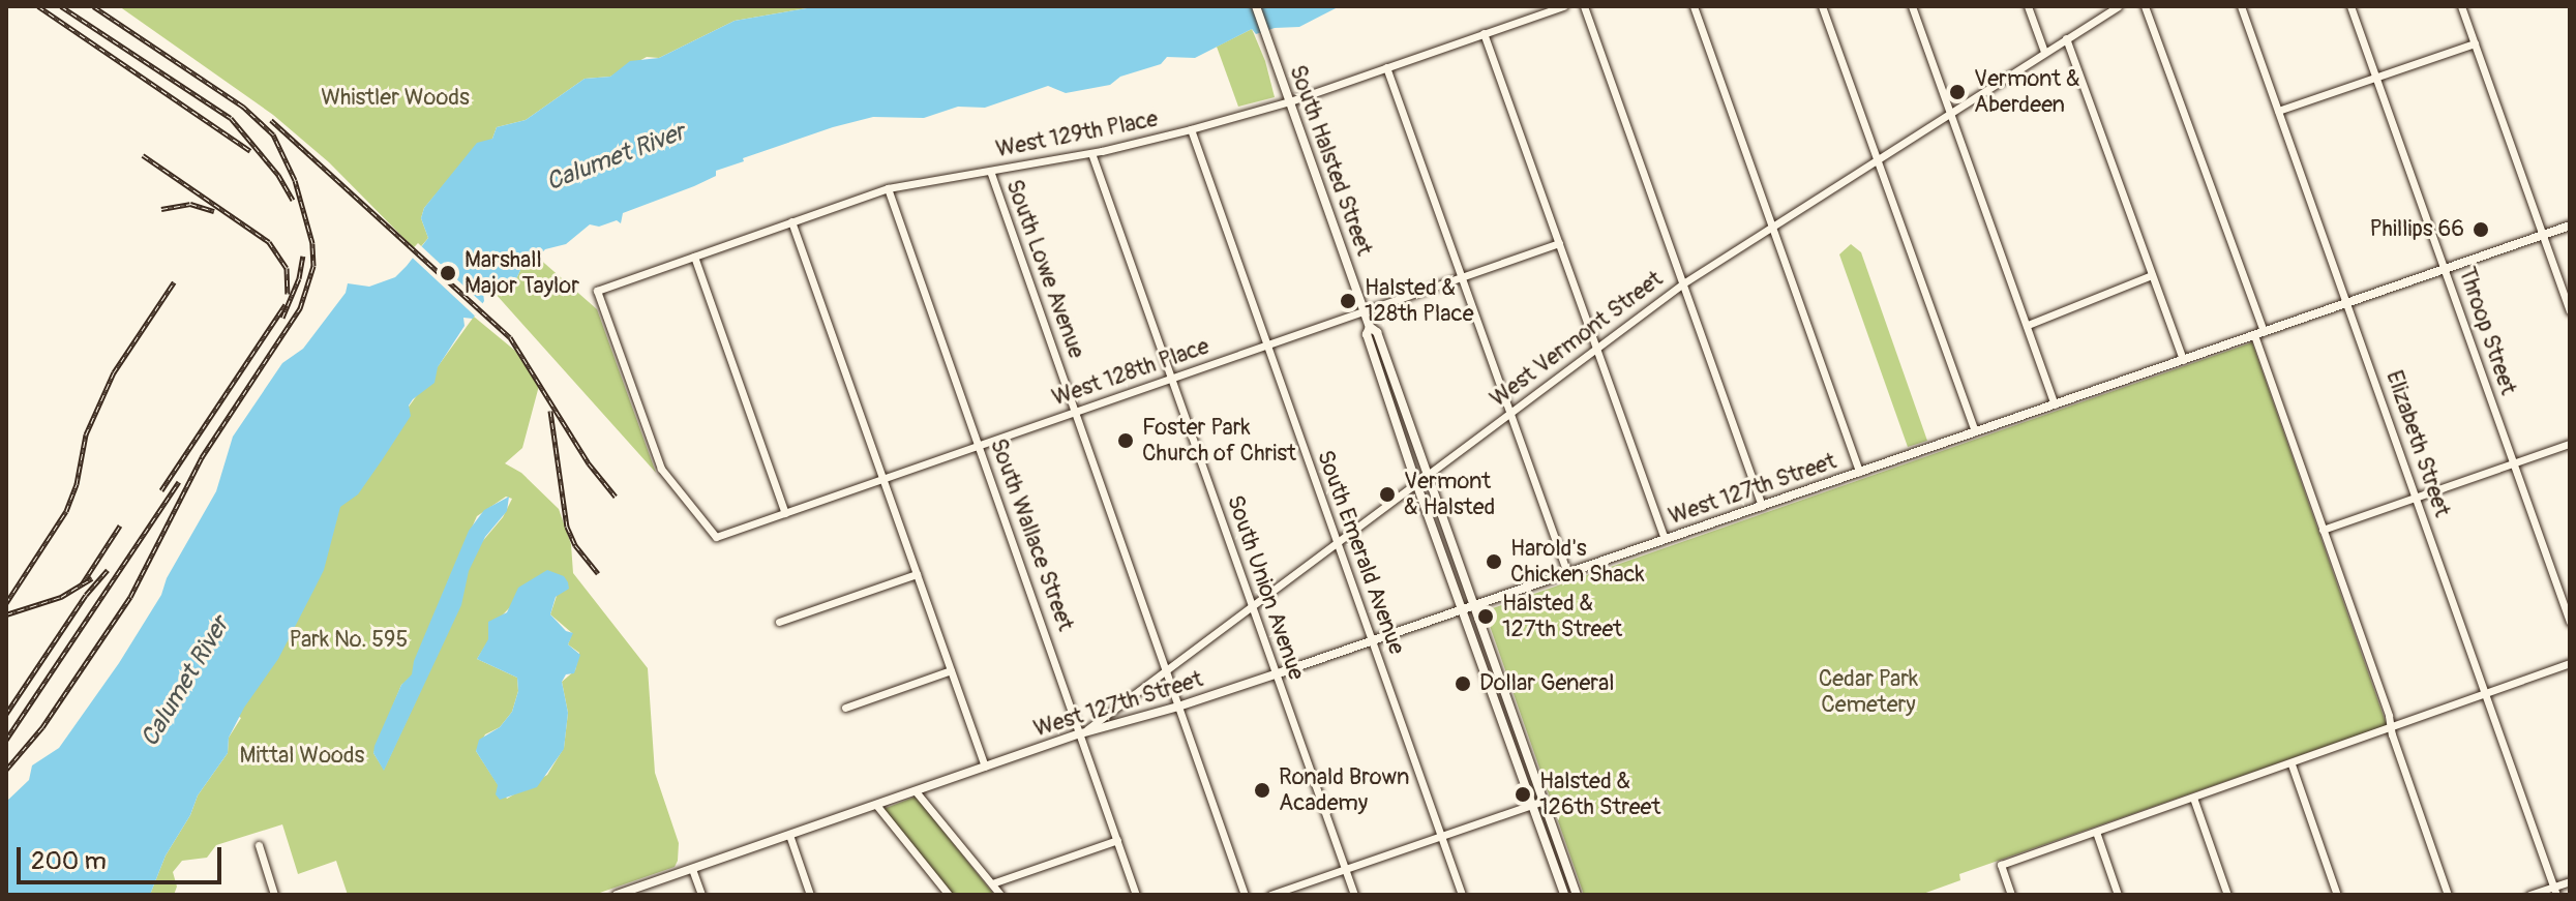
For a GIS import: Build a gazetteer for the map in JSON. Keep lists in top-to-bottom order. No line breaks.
{"streets":{"main road":["South Halsted Street","West 127th Street"],"street":["West 129th Place","South Lowe Avenue","Throop Street","West Vermont Street","West 128th Place","Elizabeth Street","South Wallace Street","South Emerald Avenue","South Union Avenue"]},"crossings":[["West 129th Place","South Halsted Street"],["West 129th Place","South Lowe Avenue"],["West 129th Place","West 128th Place"],["West 129th Place","South Wallace Street"],["West 129th Place","South Emerald Avenue"],["West 129th Place","South Union Avenue"],["South Halsted Street","West Vermont Street"],["South Halsted Street","West 128th Place"],["South Halsted Street","West 127th Street"],["South Lowe Avenue","West Vermont Street"],["South Lowe Avenue","West 128th Place"],["South Lowe Avenue","West 127th Street"],["Throop Street","West 127th Street"],["West Vermont Street","West 127th Street"],["West Vermont Street","South Wallace Street"],["West Vermont Street","South Emerald Avenue"],["West Vermont Street","South Union Avenue"],["West 128th Place","South Wallace Street"],["West 128th Place","South Emerald Avenue"],["West 128th Place","South Union Avenue"],["Elizabeth Street","West 127th Street"],["West 127th Street","South Wallace Street"],["West 127th Street","South Emerald Avenue"],["West 127th Street","South Union Avenue"]],"water":["Calumet River"],"parks":["Whistler Woods","Park No. 595","Cedar Park Cemetery","Mittal Woods"],"places":["Vermont & Aberdeen","Phillips 66","Marshall Major Taylor","Halsted & 128th Place","Foster Park Church of Christ","Vermont & Halsted","Harold's Chicken Shack","Halsted & 127th Street","Dollar General","Ronald Brown Academy","Halsted & 126th Street"],"scale_bar":"200 m"}
